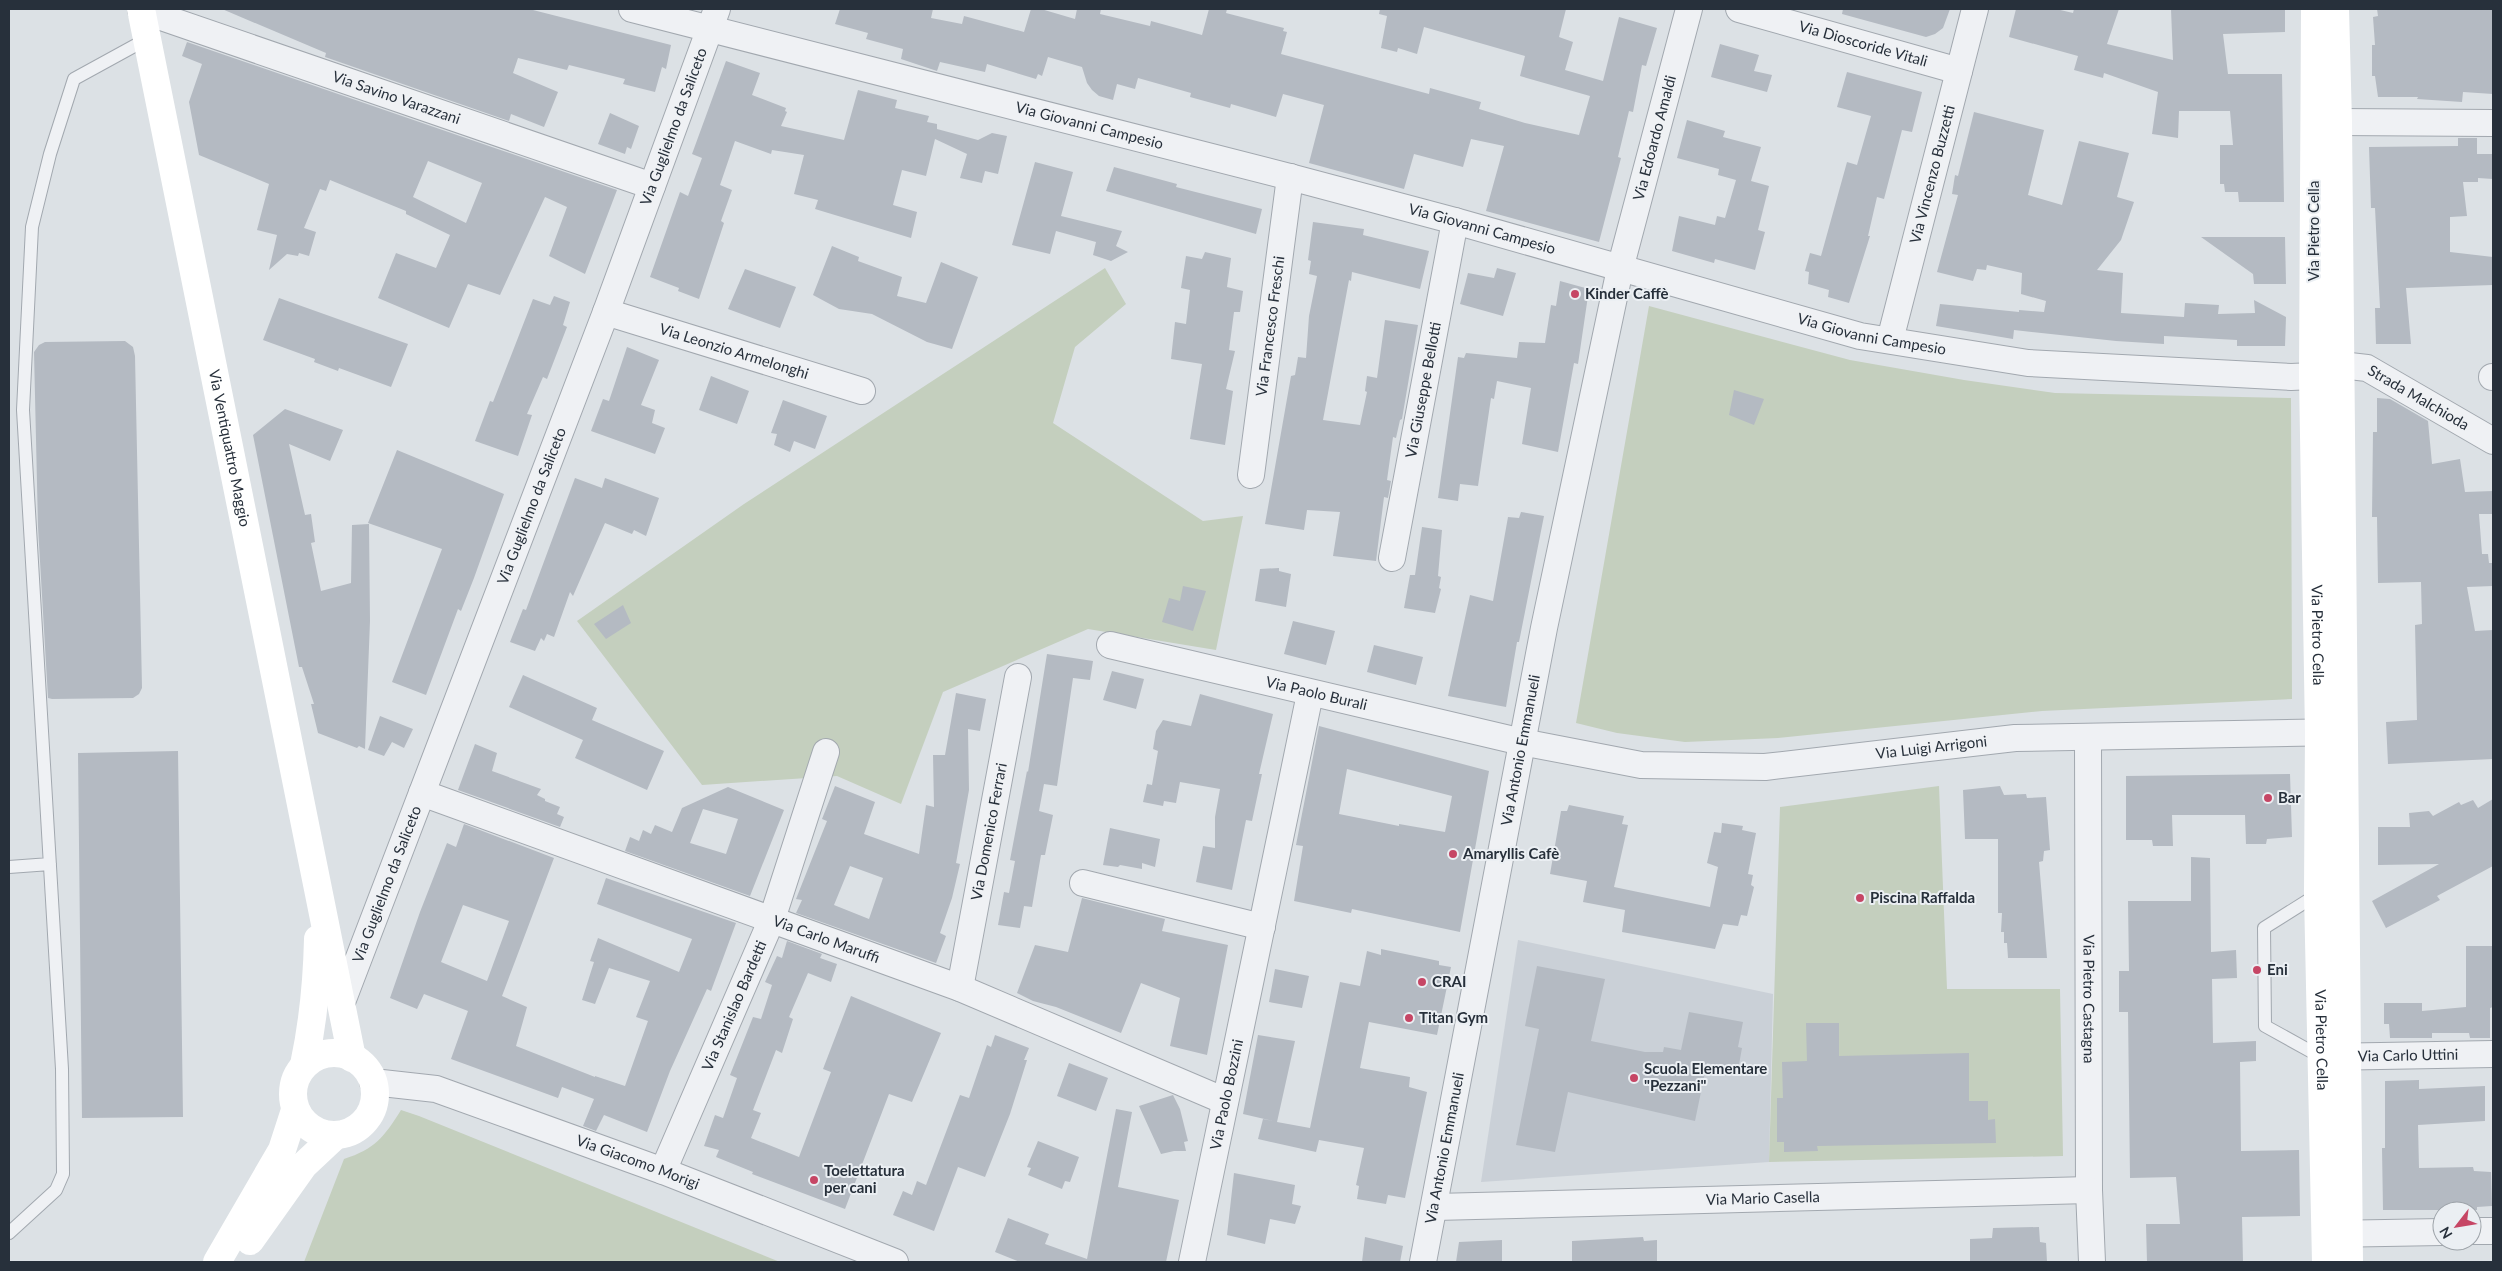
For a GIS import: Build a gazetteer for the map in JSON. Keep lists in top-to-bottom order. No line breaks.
{"streets":{"main road":["Via Pietro Cella","Via Ventiquattro Maggio"],"street":["Via Dioscoride Vitali","Via Savino Varazzani","Via Giovanni Campesio","Via Guglielmo da Saliceto","Via Edoardo Amaldi","Via Vincenzo Buzzetti","Via Francesco Freschi","Via Leonzio Armelonghi","Via Giuseppe Bellotti","Strada Malchioda","Via Paolo Burali","Via Luigi Arrigoni","Via Antonio Emmanueli","Via Domenico Ferrari","Via Carlo Maruffi","Via Pietro Castagna","Via Stanislao Bardetti","Via Carlo Uttini","Via Paolo Bozzini","Via Giacomo Morigi","Via Mario Casella"]},"crossings":[["Via Dioscoride Vitali","Via Vincenzo Buzzetti"],["Via Savino Varazzani","Via Guglielmo da Saliceto"],["Via Savino Varazzani","Via Ventiquattro Maggio"],["Via Giovanni Campesio","Via Guglielmo da Saliceto"],["Via Giovanni Campesio","Via Edoardo Amaldi"],["Via Giovanni Campesio","Via Vincenzo Buzzetti"],["Via Giovanni Campesio","Via Pietro Cella"],["Via Giovanni Campesio","Via Francesco Freschi"],["Via Giovanni Campesio","Via Giuseppe Bellotti"],["Via Giovanni Campesio","Strada Malchioda"],["Via Giovanni Campesio","Via Antonio Emmanueli"],["Via Guglielmo da Saliceto","Via Leonzio Armelonghi"],["Via Guglielmo da Saliceto","Via Ventiquattro Maggio"],["Via Guglielmo da Saliceto","Via Carlo Maruffi"],["Via Edoardo Amaldi","Via Antonio Emmanueli"],["Via Pietro Cella","Strada Malchioda"],["Via Pietro Cella","Via Luigi Arrigoni"],["Via Pietro Cella","Via Carlo Uttini"],["Via Ventiquattro Maggio","Via Giacomo Morigi"],["Via Paolo Burali","Via Luigi Arrigoni"],["Via Paolo Burali","Via Antonio Emmanueli"],["Via Paolo Burali","Via Paolo Bozzini"],["Via Luigi Arrigoni","Via Antonio Emmanueli"],["Via Luigi Arrigoni","Via Pietro Castagna"],["Via Antonio Emmanueli","Via Mario Casella"],["Via Domenico Ferrari","Via Carlo Maruffi"],["Via Carlo Maruffi","Via Stanislao Bardetti"],["Via Carlo Maruffi","Via Paolo Bozzini"],["Via Pietro Castagna","Via Mario Casella"],["Via Stanislao Bardetti","Via Giacomo Morigi"]],"places":["Kinder Caffè","Bar","Amaryllis Cafè","Piscina Raffalda","Eni","CRAI","Titan Gym","Scuola Elementare \"Pezzani\"","Toelettatura per cani"],"north":"bottom left"}
